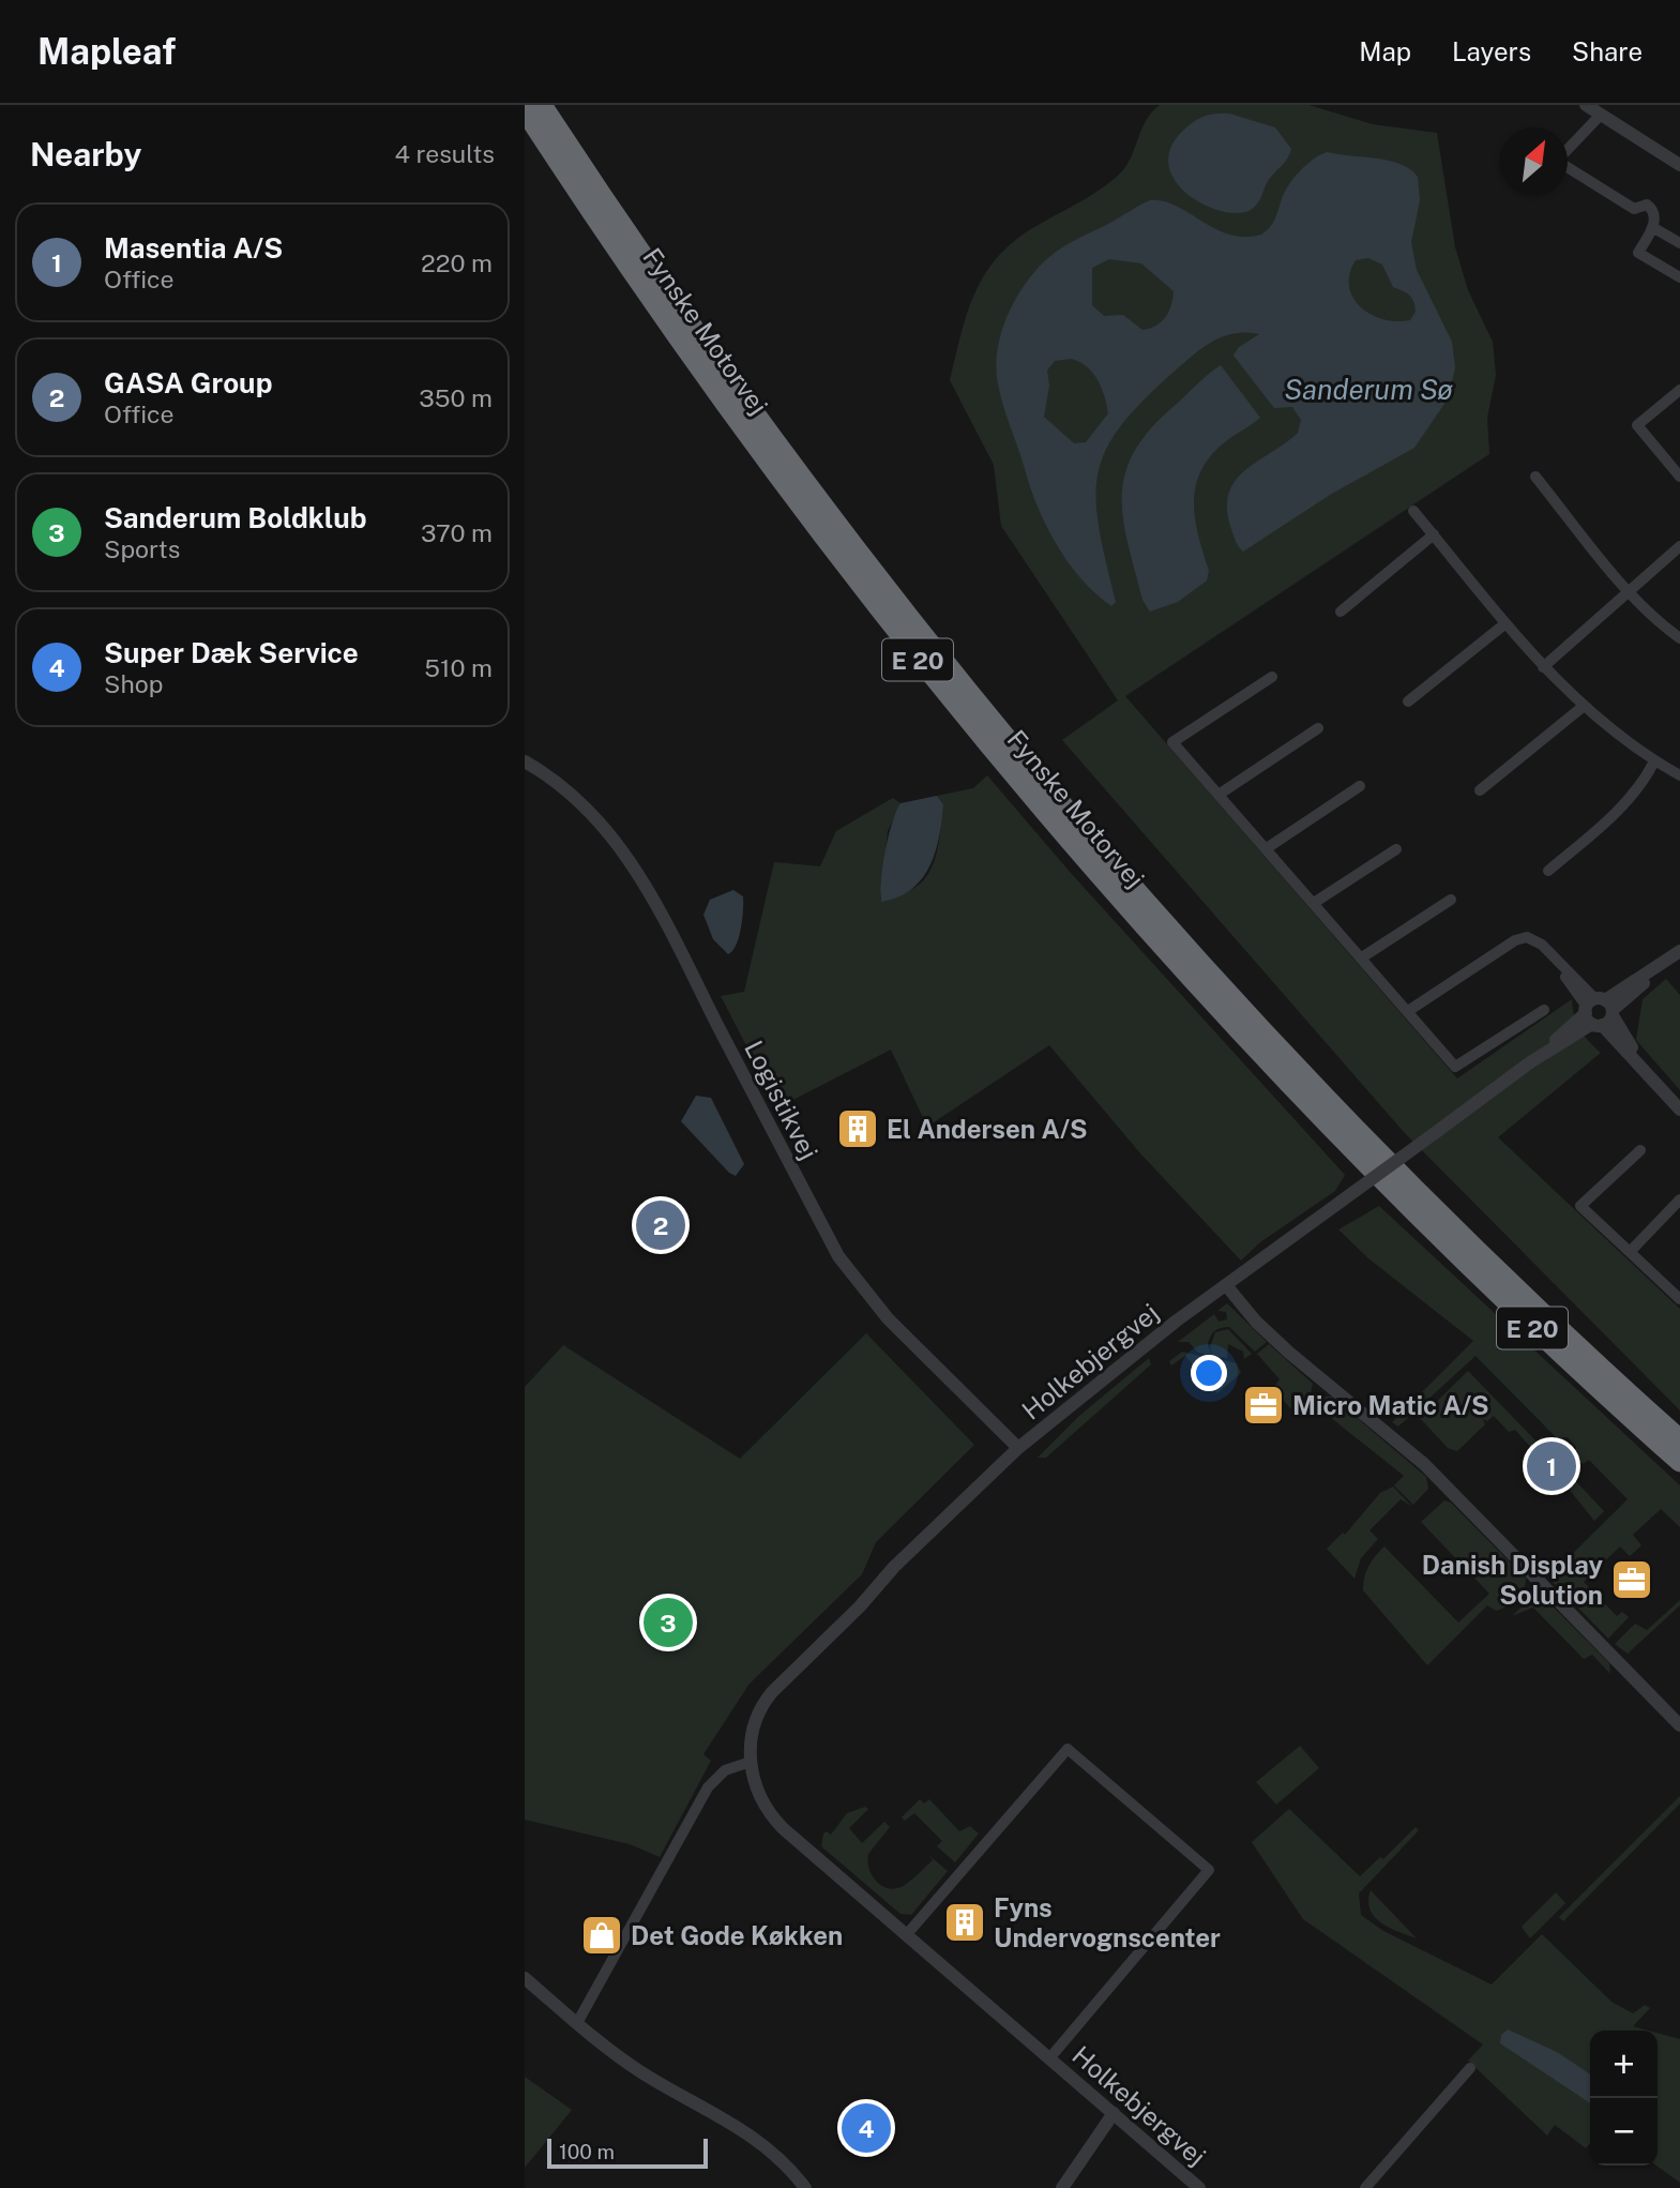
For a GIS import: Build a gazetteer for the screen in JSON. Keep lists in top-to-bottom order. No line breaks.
{"streets":{"highway":["Fynske Motorvej","E 20"],"street":["Logistikvej","Holkebjergvej"]},"crossings":[["Logistikvej","Holkebjergvej"]],"water":["Sanderum Sø"],"places":{"building":["El Andersen A/S","Fyns Undervognscenter"],"office":["Micro Matic A/S","Danish Display Solution"],"shop":["Det Gode Køkken"]},"scale_bar":"100 m","north":"top right","page":{"header":"Mapleaf","nav":["Map","Layers","Share"],"heading":["Nearby","4 results"],"list":[{"mark":"1","name":"Masentia A/S","note":"Office","value":"220 m"},{"mark":"2","name":"GASA Group","note":"Office","value":"350 m"},{"mark":"3","name":"Sanderum Boldklub","note":"Sports","value":"370 m"},{"mark":"4","name":"Super Dæk Service","note":"Shop","value":"510 m"}],"pins":["2","1","3","4"],"map_buttons":["+","−"],"scale":"100 m"}}
